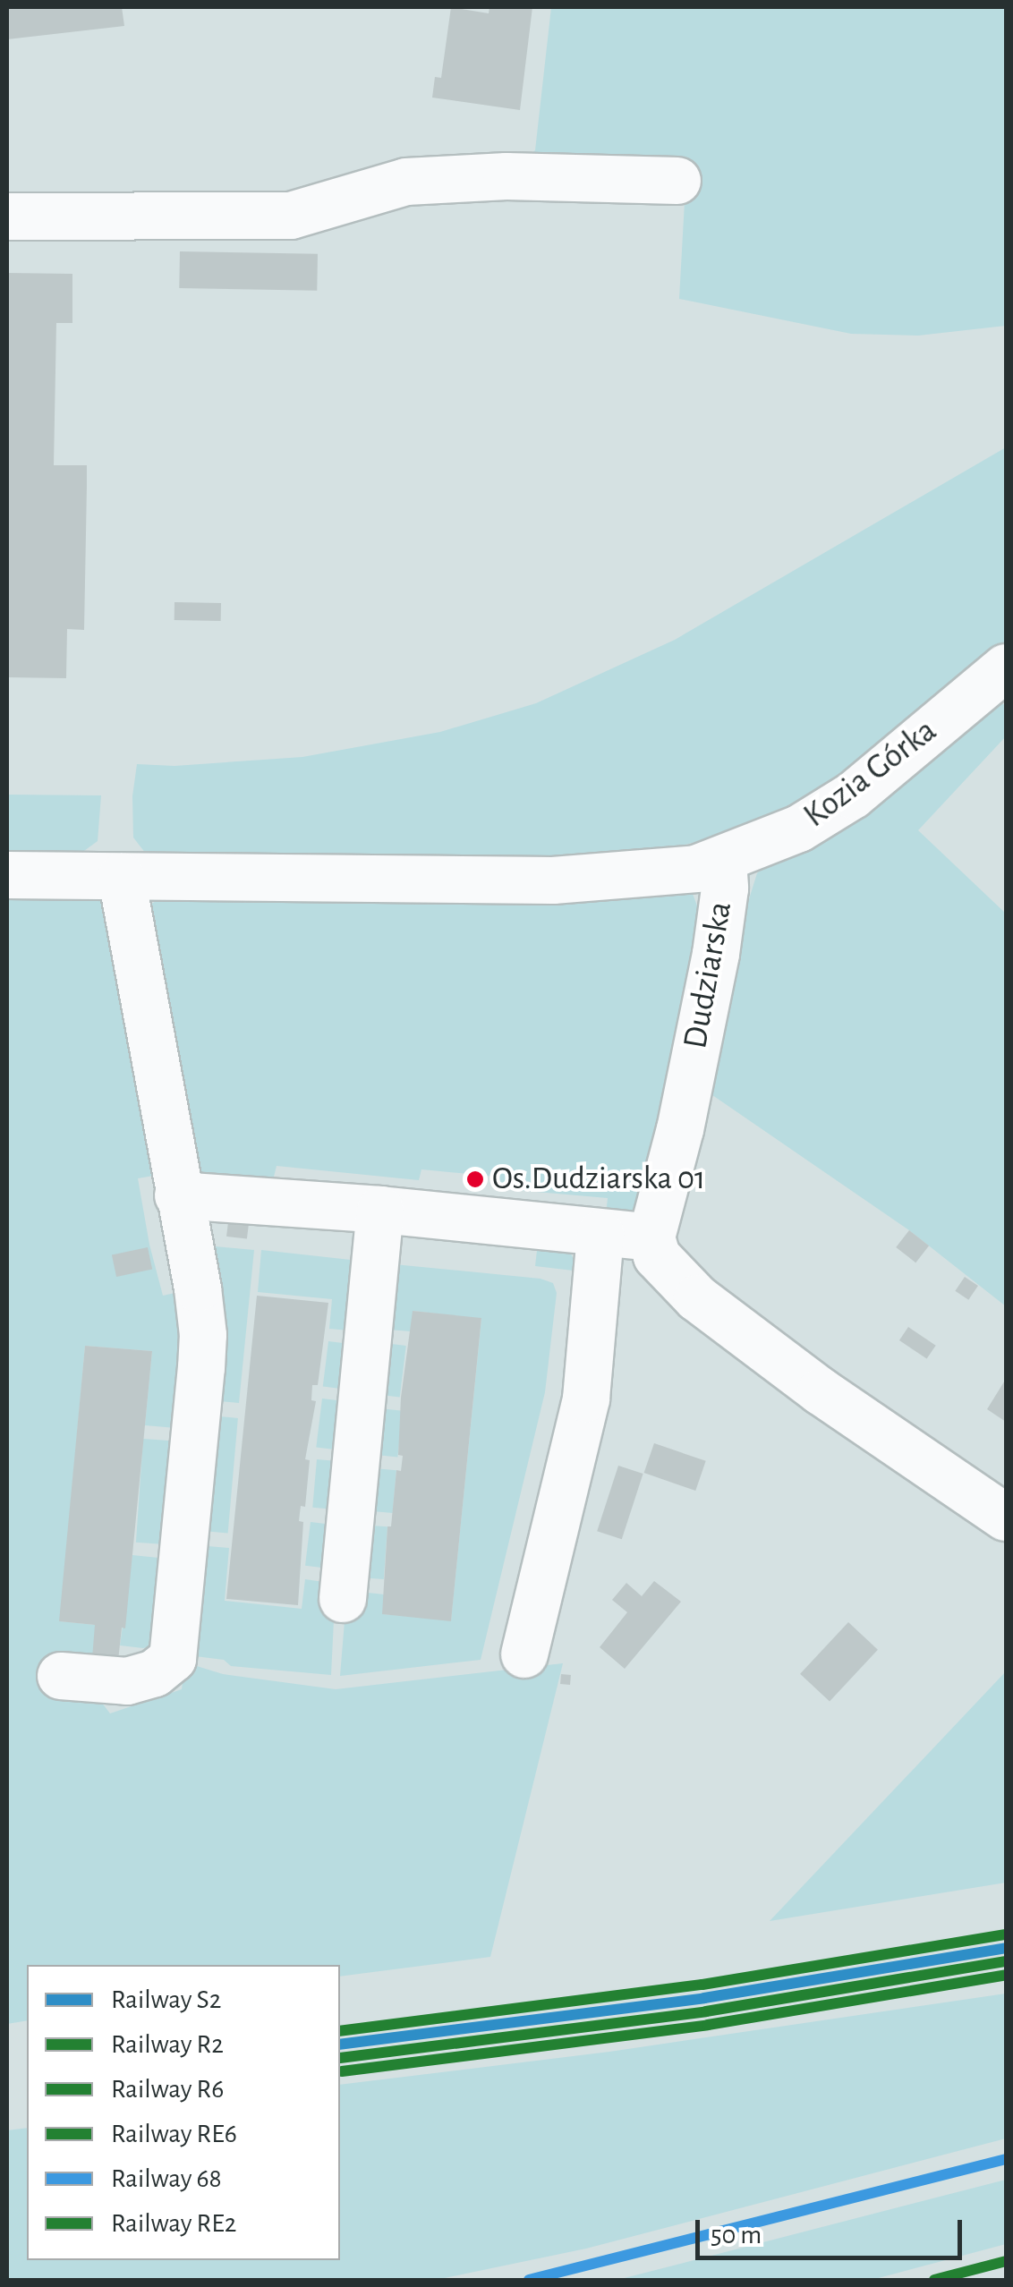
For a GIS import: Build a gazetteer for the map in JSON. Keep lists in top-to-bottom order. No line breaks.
{"streets":{"street":["Kozia Górka","Dudziarska"]},"crossings":[["Kozia Górka","Dudziarska"]],"places":["Os.Dudziarska 01"],"lines":["rail line R6","rail line S2","rail line R2","rail line RE6","rail line 68","rail line RE2"],"legend":["Railway S2","Railway R2","Railway R6","Railway RE6","Railway 68","Railway RE2"],"scale_bar":"50 m"}
